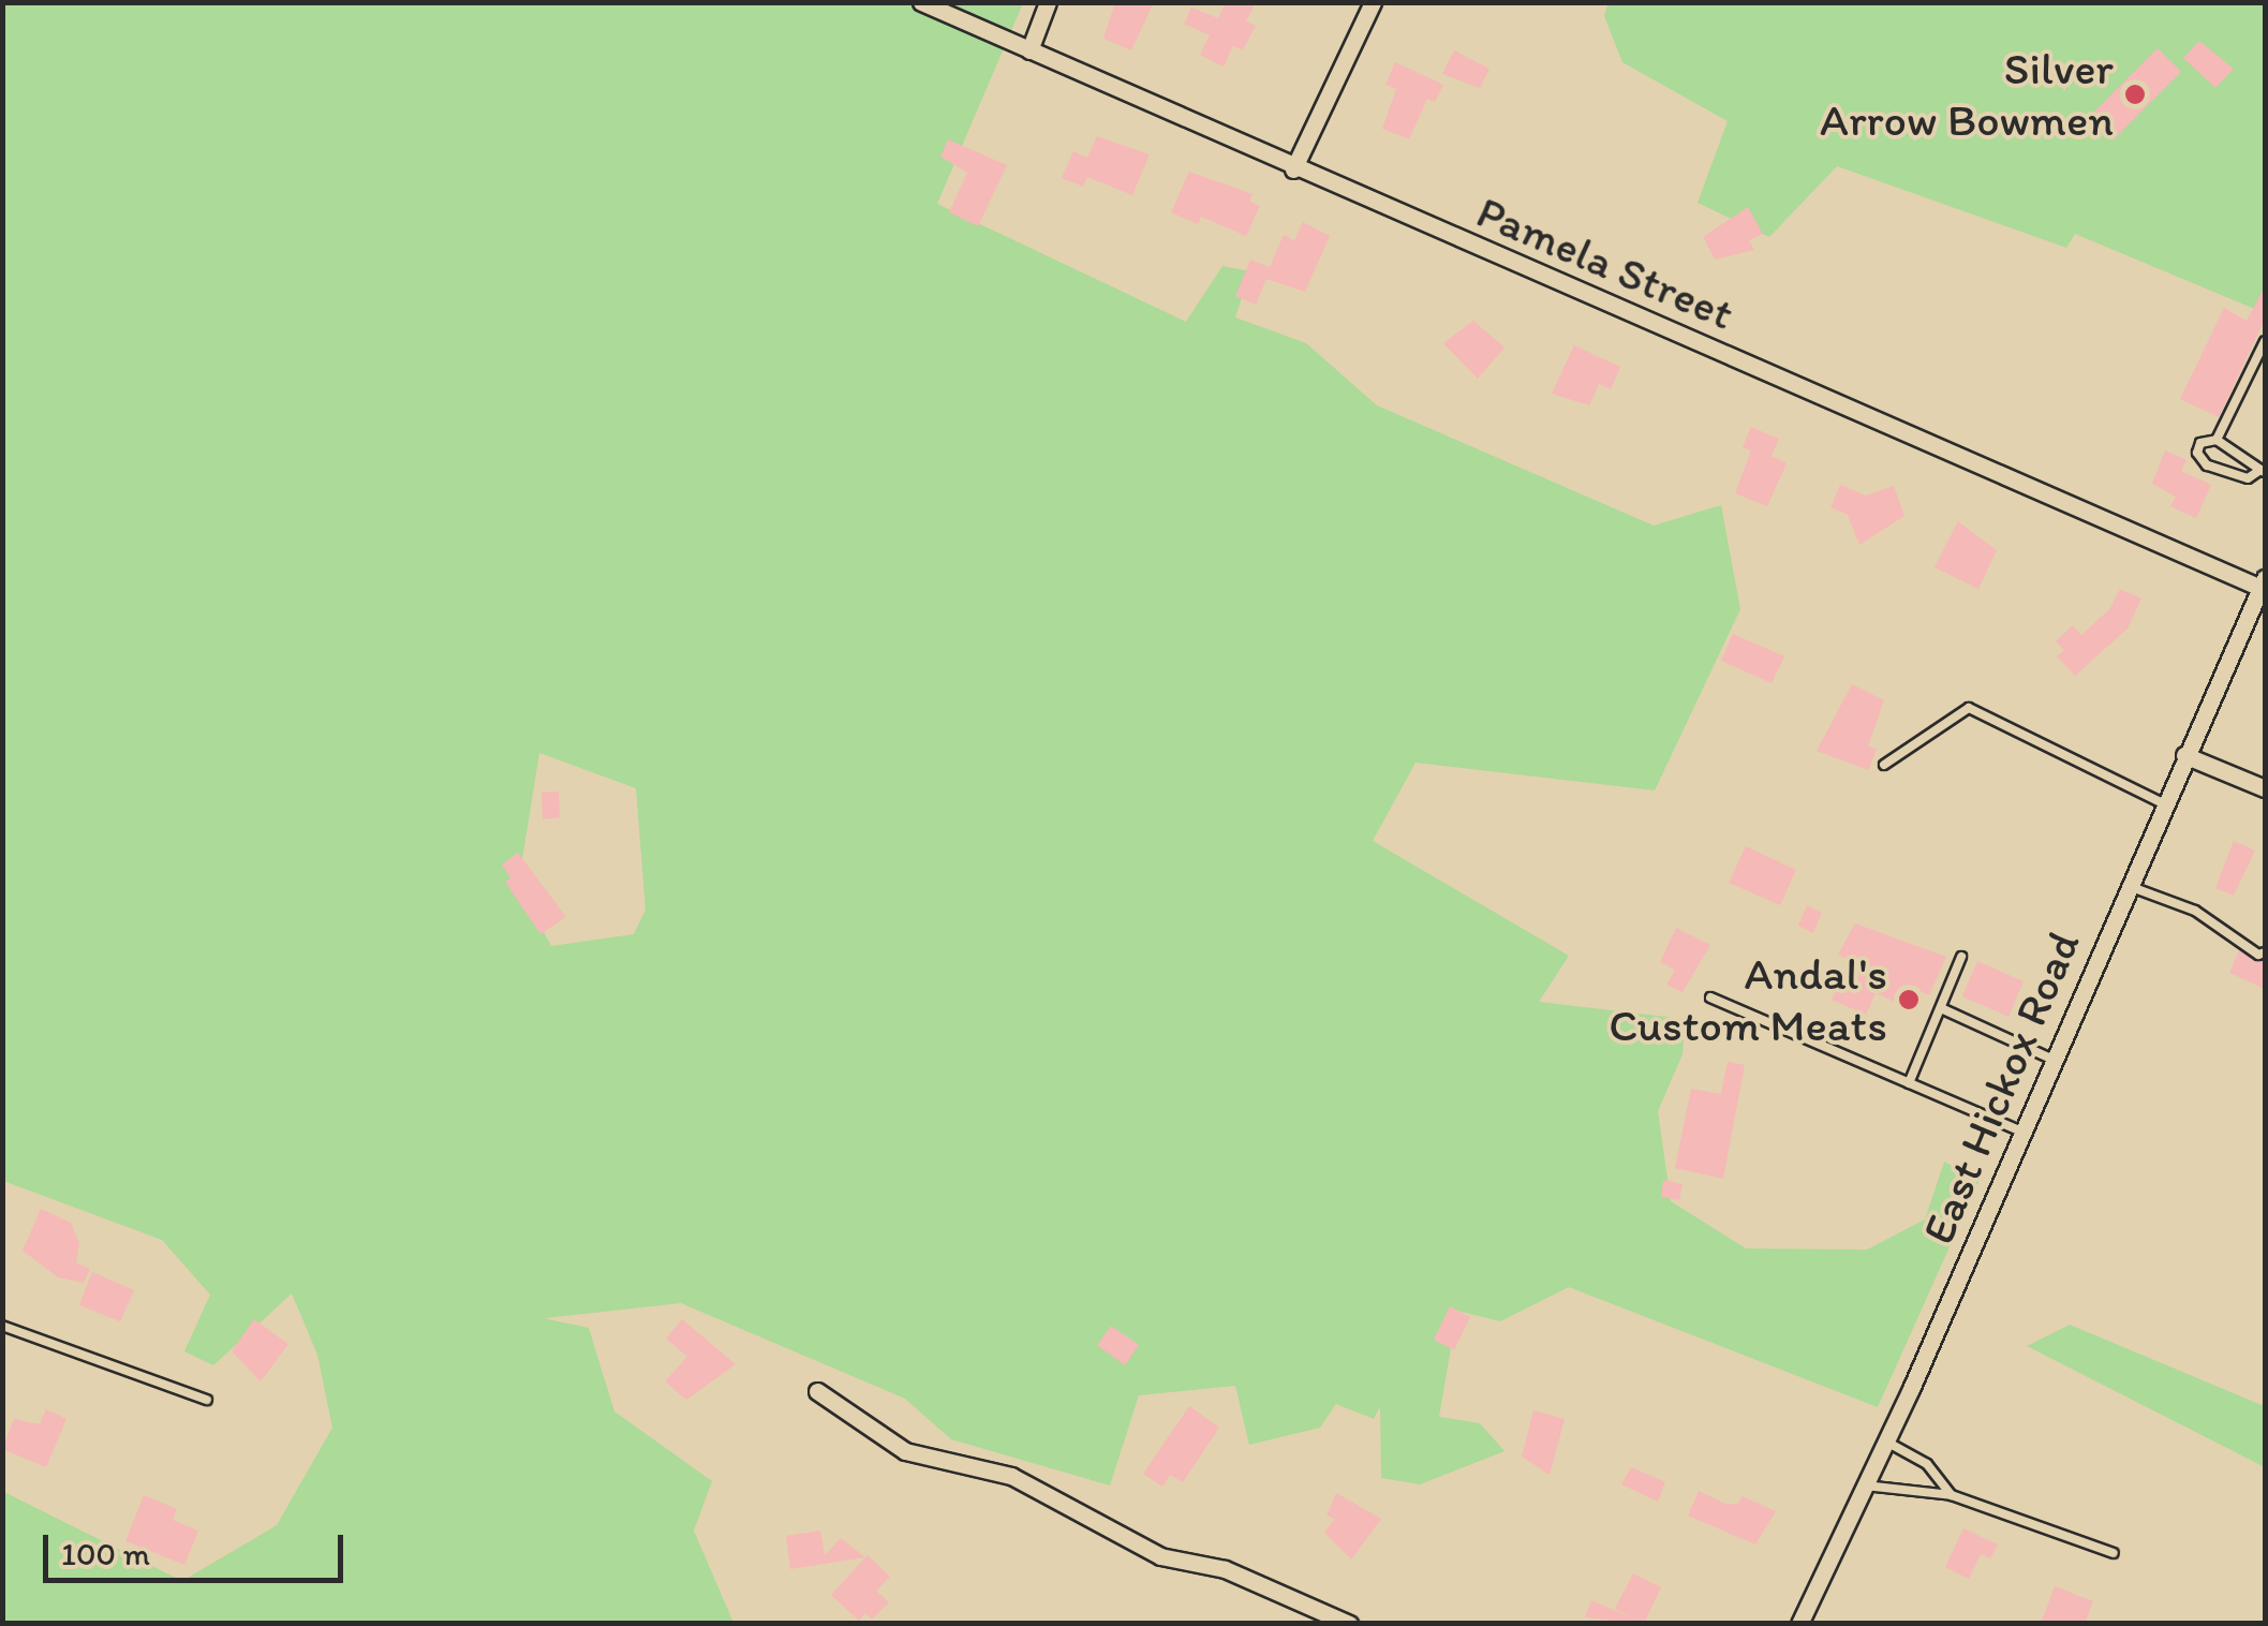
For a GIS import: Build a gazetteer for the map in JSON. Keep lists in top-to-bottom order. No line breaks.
{"streets":{"street":["Pamela Street","East Hickox Road"]},"crossings":[["Pamela Street","East Hickox Road"]],"places":["Silver Arrow Bowmen","Andal's Custom Meats"],"scale_bar":"100 m"}
